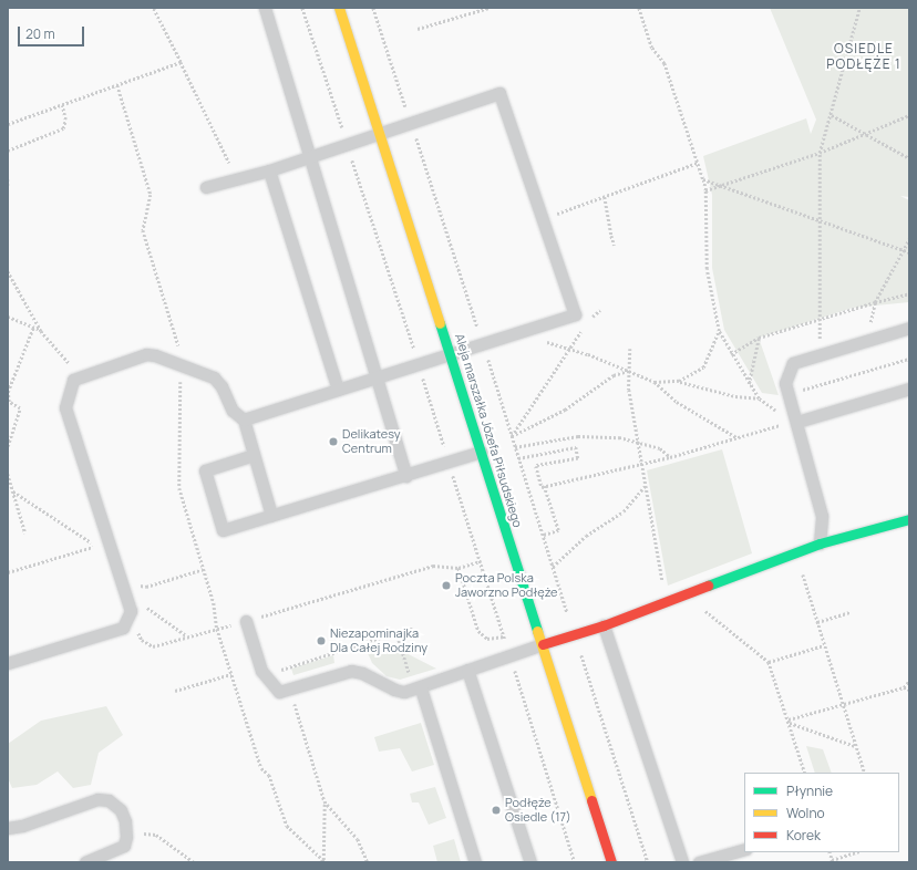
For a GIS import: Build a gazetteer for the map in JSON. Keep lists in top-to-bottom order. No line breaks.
{"streets":{"street":["Aleja marszałka Józefa Piłsudskiego"]},"districts":["OSIEDLE PODŁĘŻE 1"],"places":["Delikatesy Centrum","Poczta Polska Jaworzno Podłęże","Niezapominajka Dla Całej Rodziny","Podłęże Osiedle (17)"],"legend":["Płynnie","Wolno","Korek"],"scale_bar":"20 m"}
